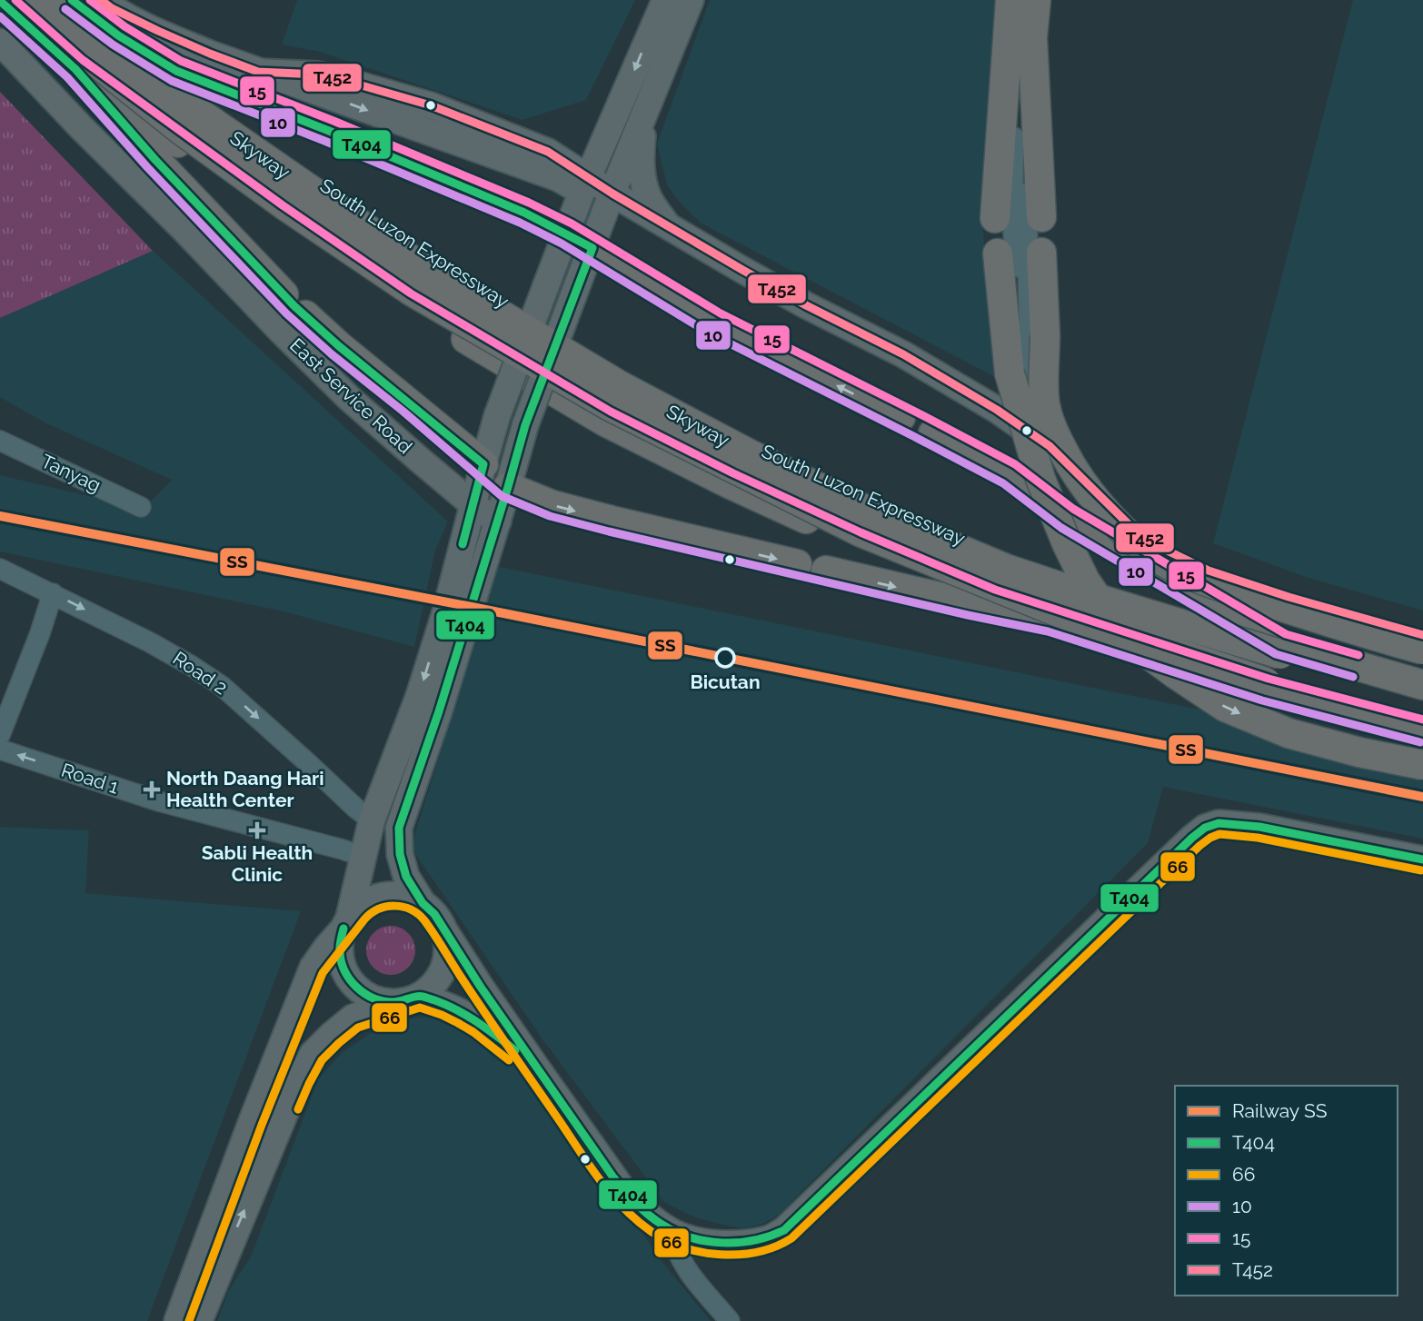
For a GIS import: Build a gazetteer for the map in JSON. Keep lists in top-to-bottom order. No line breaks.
{"streets":{"highway":["Skyway","South Luzon Expressway"],"main road":["East Service Road"],"street":["Tanyag","Road 2","Road 1"]},"one_way":["Road 2","Road 1"],"places":{"other":["Bicutan"],"health":["North Daang Hari Health Center","Sabli Health Clinic"]},"lines":["transit line T404","transit line 15","transit line T452","transit line 10","rail line SS","transit line 66"],"legend":["Railway SS","T404","66","10","15","T452"]}
